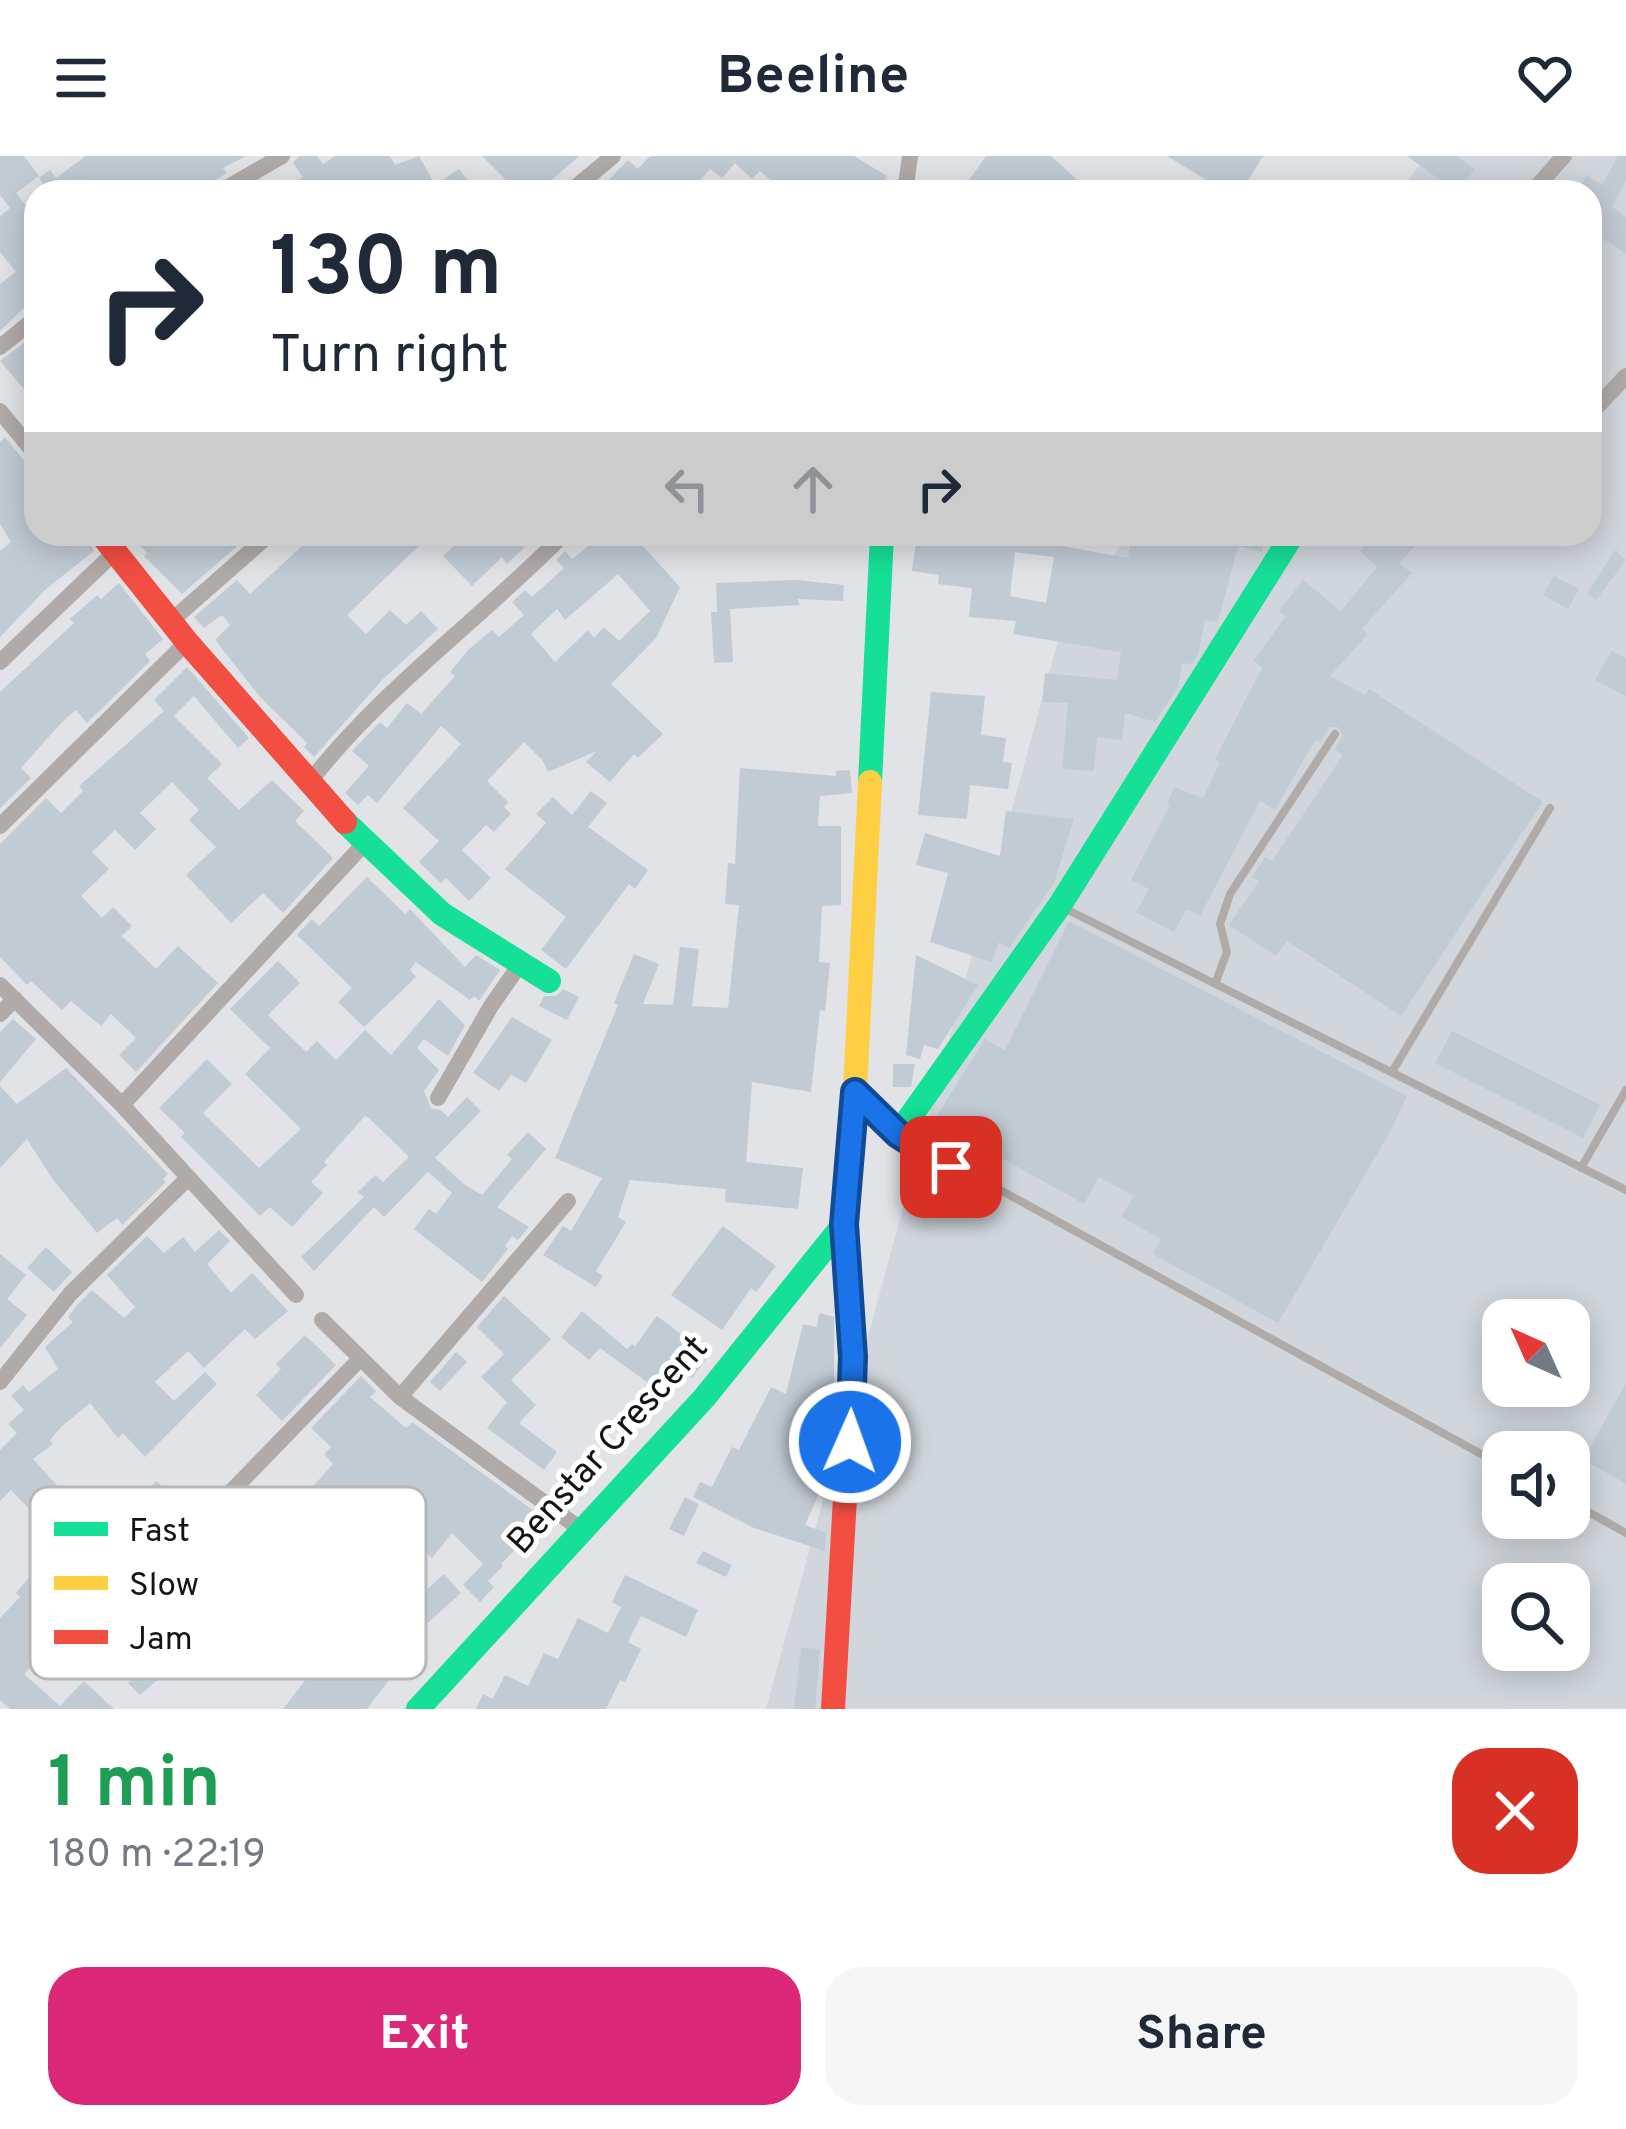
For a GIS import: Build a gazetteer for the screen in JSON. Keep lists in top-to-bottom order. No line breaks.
{"streets":{"street":["Benstar Crescent"]},"legend":["Fast","Slow","Jam"],"north":"top left","page":{"header":"Beeline","turn":["130 m","Turn right"],"heading":["1 min","180 m · 22:19"],"buttons":["Exit","Share"]}}
